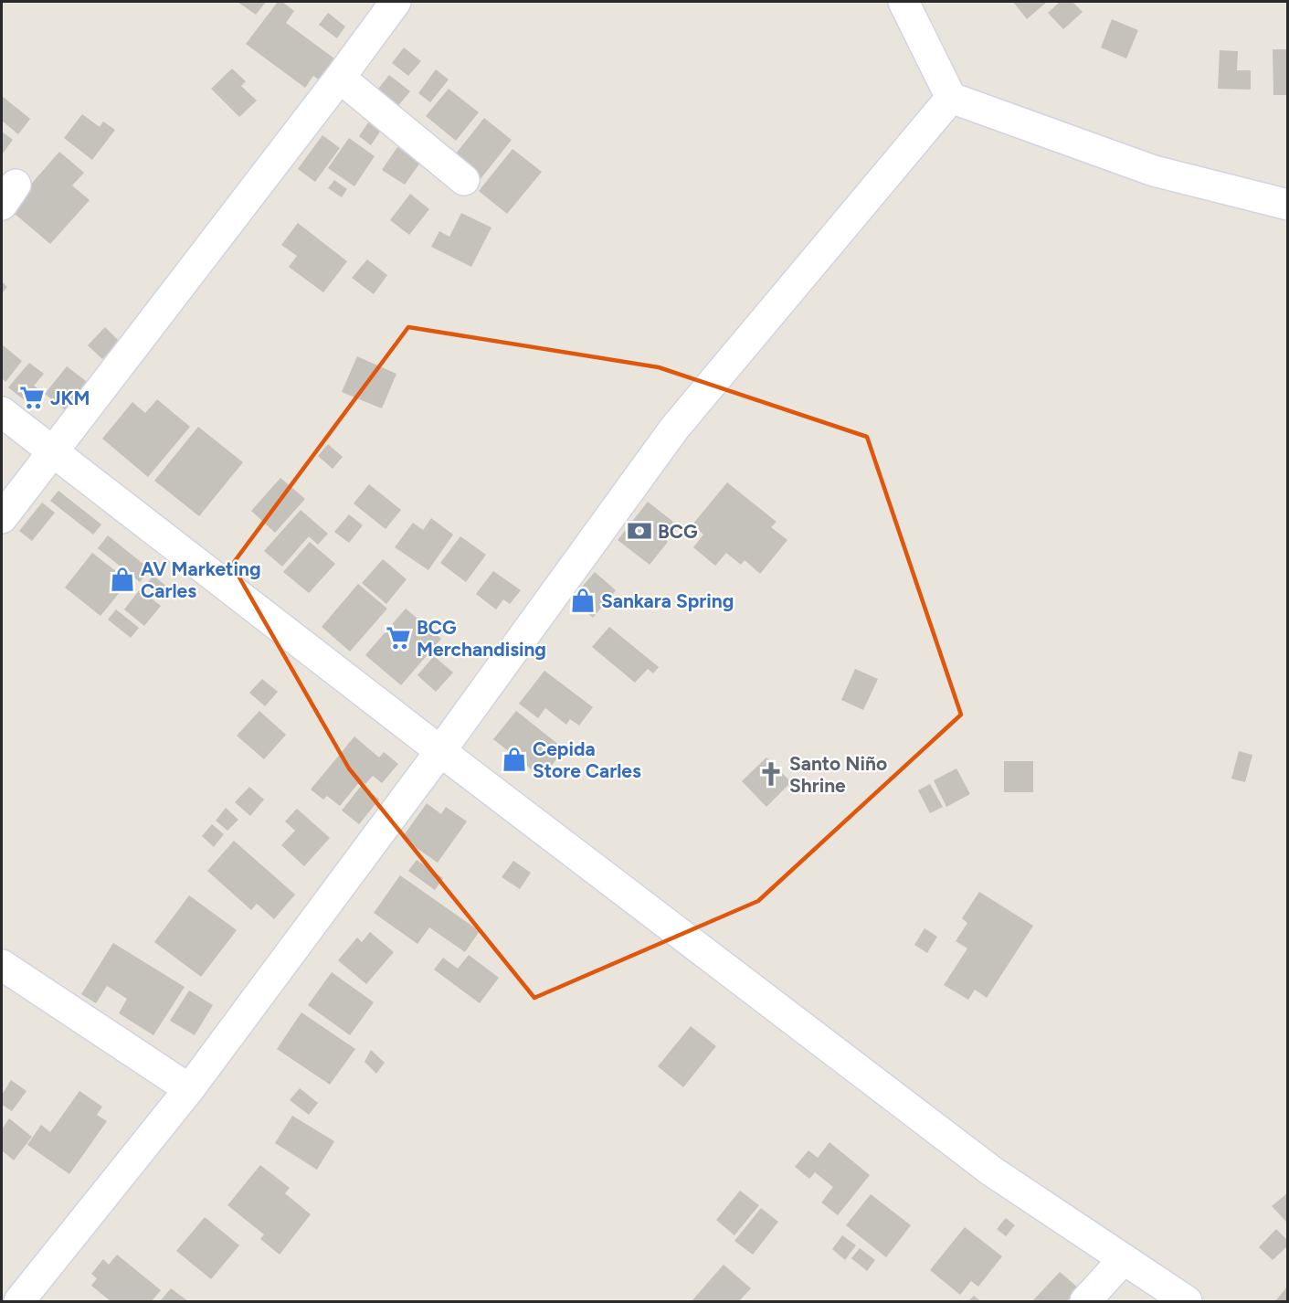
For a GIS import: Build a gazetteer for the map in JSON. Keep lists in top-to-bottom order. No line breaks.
{"places":{"supermarket":["JKM","BCG Merchandising"],"bank":["BCG"],"shop":["AV Marketing Carles","Sankara Spring","Cepida Store Carles"],"church":["Santo Niño Shrine"]}}
